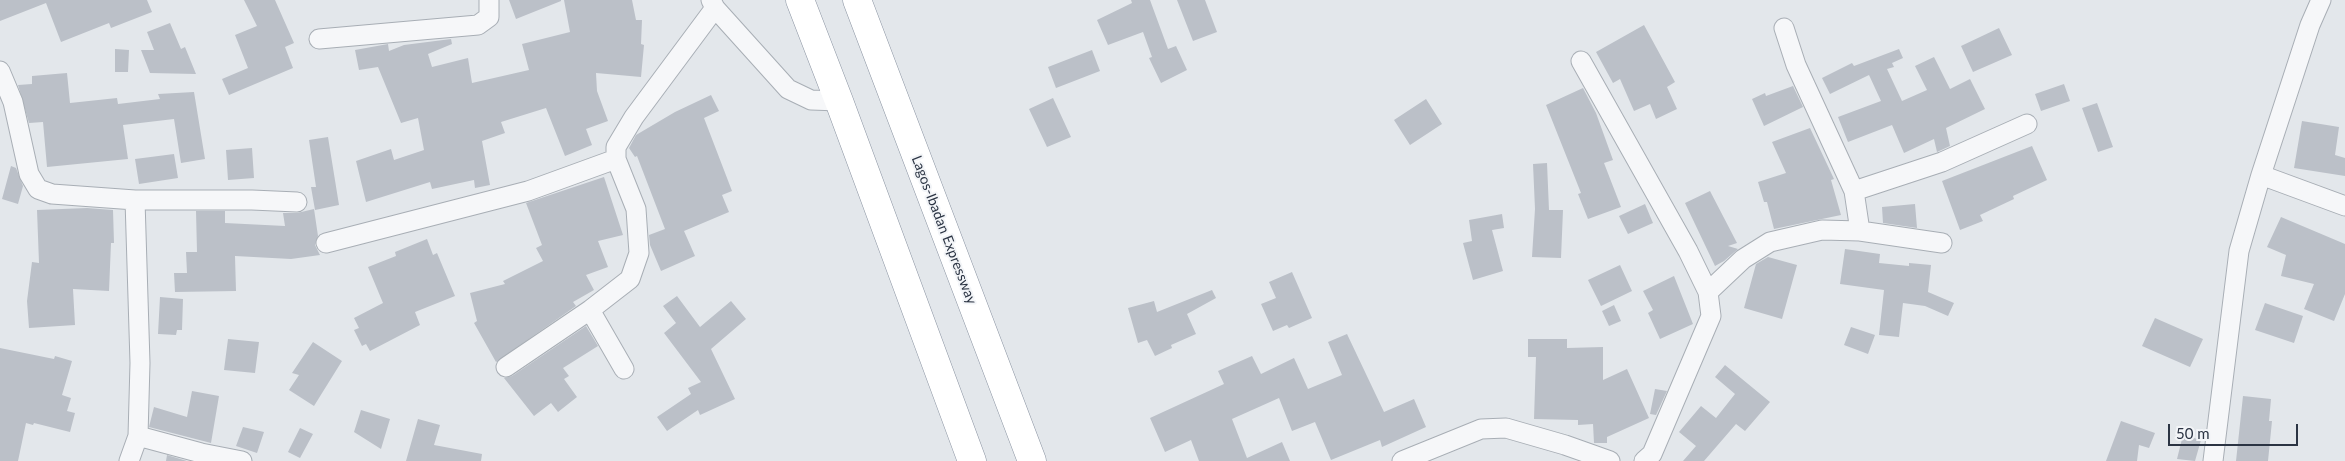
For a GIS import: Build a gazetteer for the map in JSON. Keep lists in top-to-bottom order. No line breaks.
{"streets":{"highway":["Lagos-Ibadan Expressway"]},"scale_bar":"50 m"}
